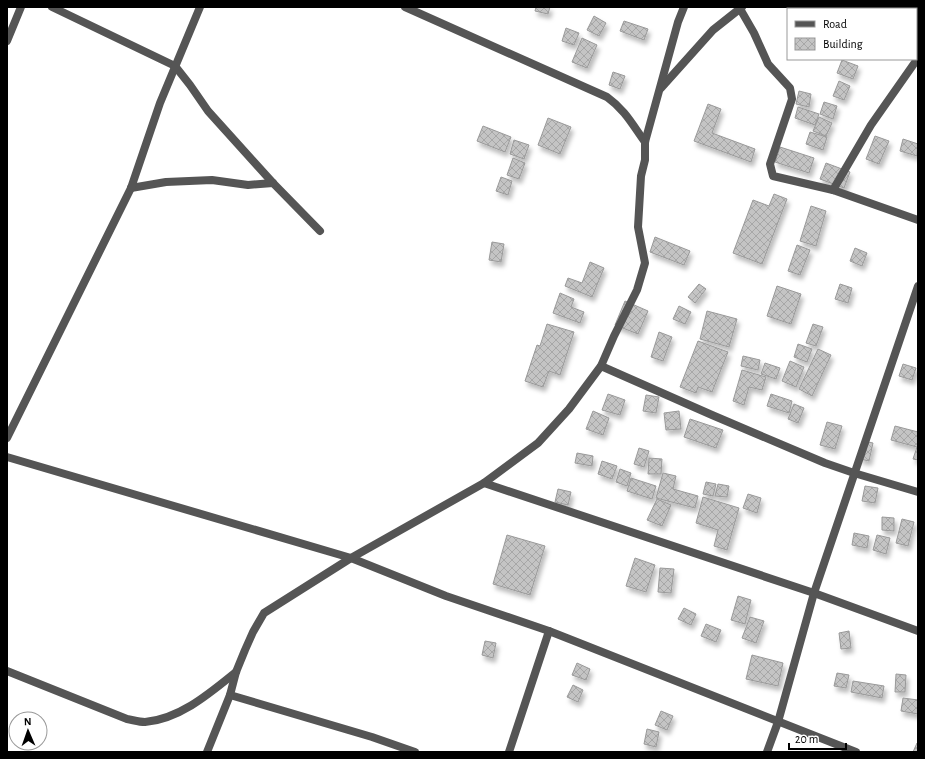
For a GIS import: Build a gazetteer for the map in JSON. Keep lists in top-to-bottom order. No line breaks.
{"legend":["Road","Building"],"scale_bar":"20 m","north":"top"}
